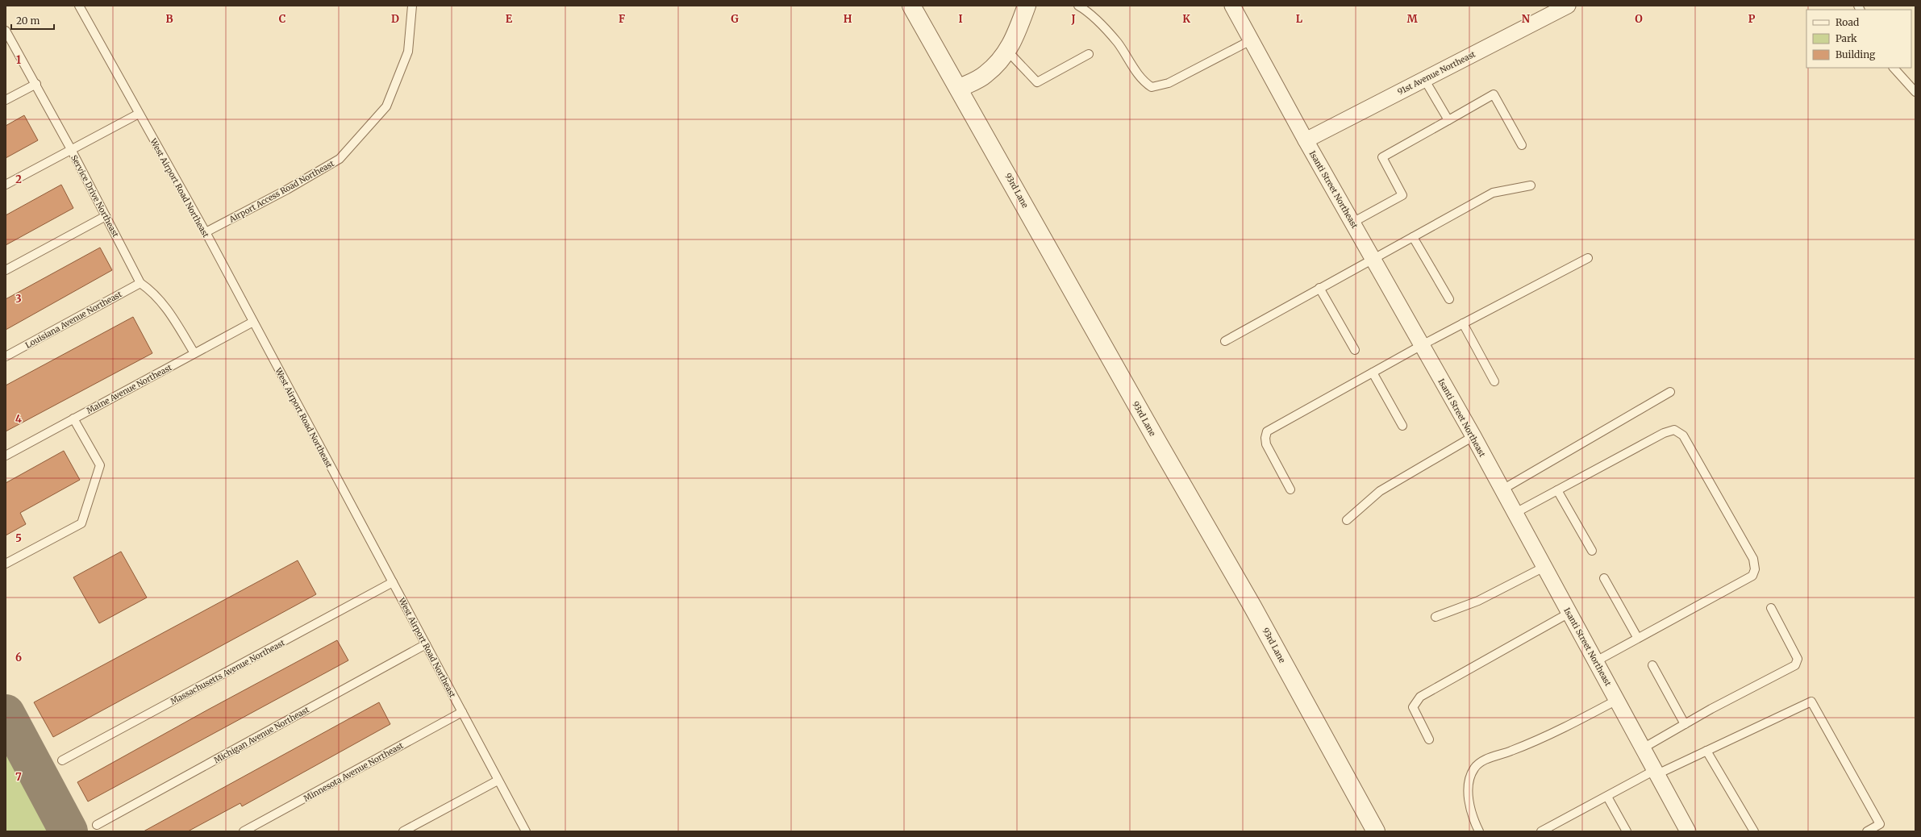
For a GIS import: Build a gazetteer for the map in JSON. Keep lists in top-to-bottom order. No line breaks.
{"streets":{"street":["91st Avenue Northeast","Isanti Street Northeast","93rd Lane"],"lane":["West Airport Road Northeast","Airport Access Road Northeast","Service Drive Northeast","Louisiana Avenue Northeast","Maine Avenue Northeast","Massachusetts Avenue Northeast","Michigan Avenue Northeast","Minnesota Avenue Northeast"]},"crossings":[["91st Avenue Northeast","Isanti Street Northeast"],["West Airport Road Northeast","Airport Access Road Northeast"],["West Airport Road Northeast","Maine Avenue Northeast"],["West Airport Road Northeast","Massachusetts Avenue Northeast"],["West Airport Road Northeast","Michigan Avenue Northeast"],["West Airport Road Northeast","Minnesota Avenue Northeast"],["Service Drive Northeast","Louisiana Avenue Northeast"],["Service Drive Northeast","Maine Avenue Northeast"]],"legend":["Road","Park","Building"],"scale_bar":"20 m","grid":{"columns":["B","C","D","E","F","G","H","I","J","K","L","M","N","O","P"],"rows":["1","2","3","4","5","6","7"]}}
